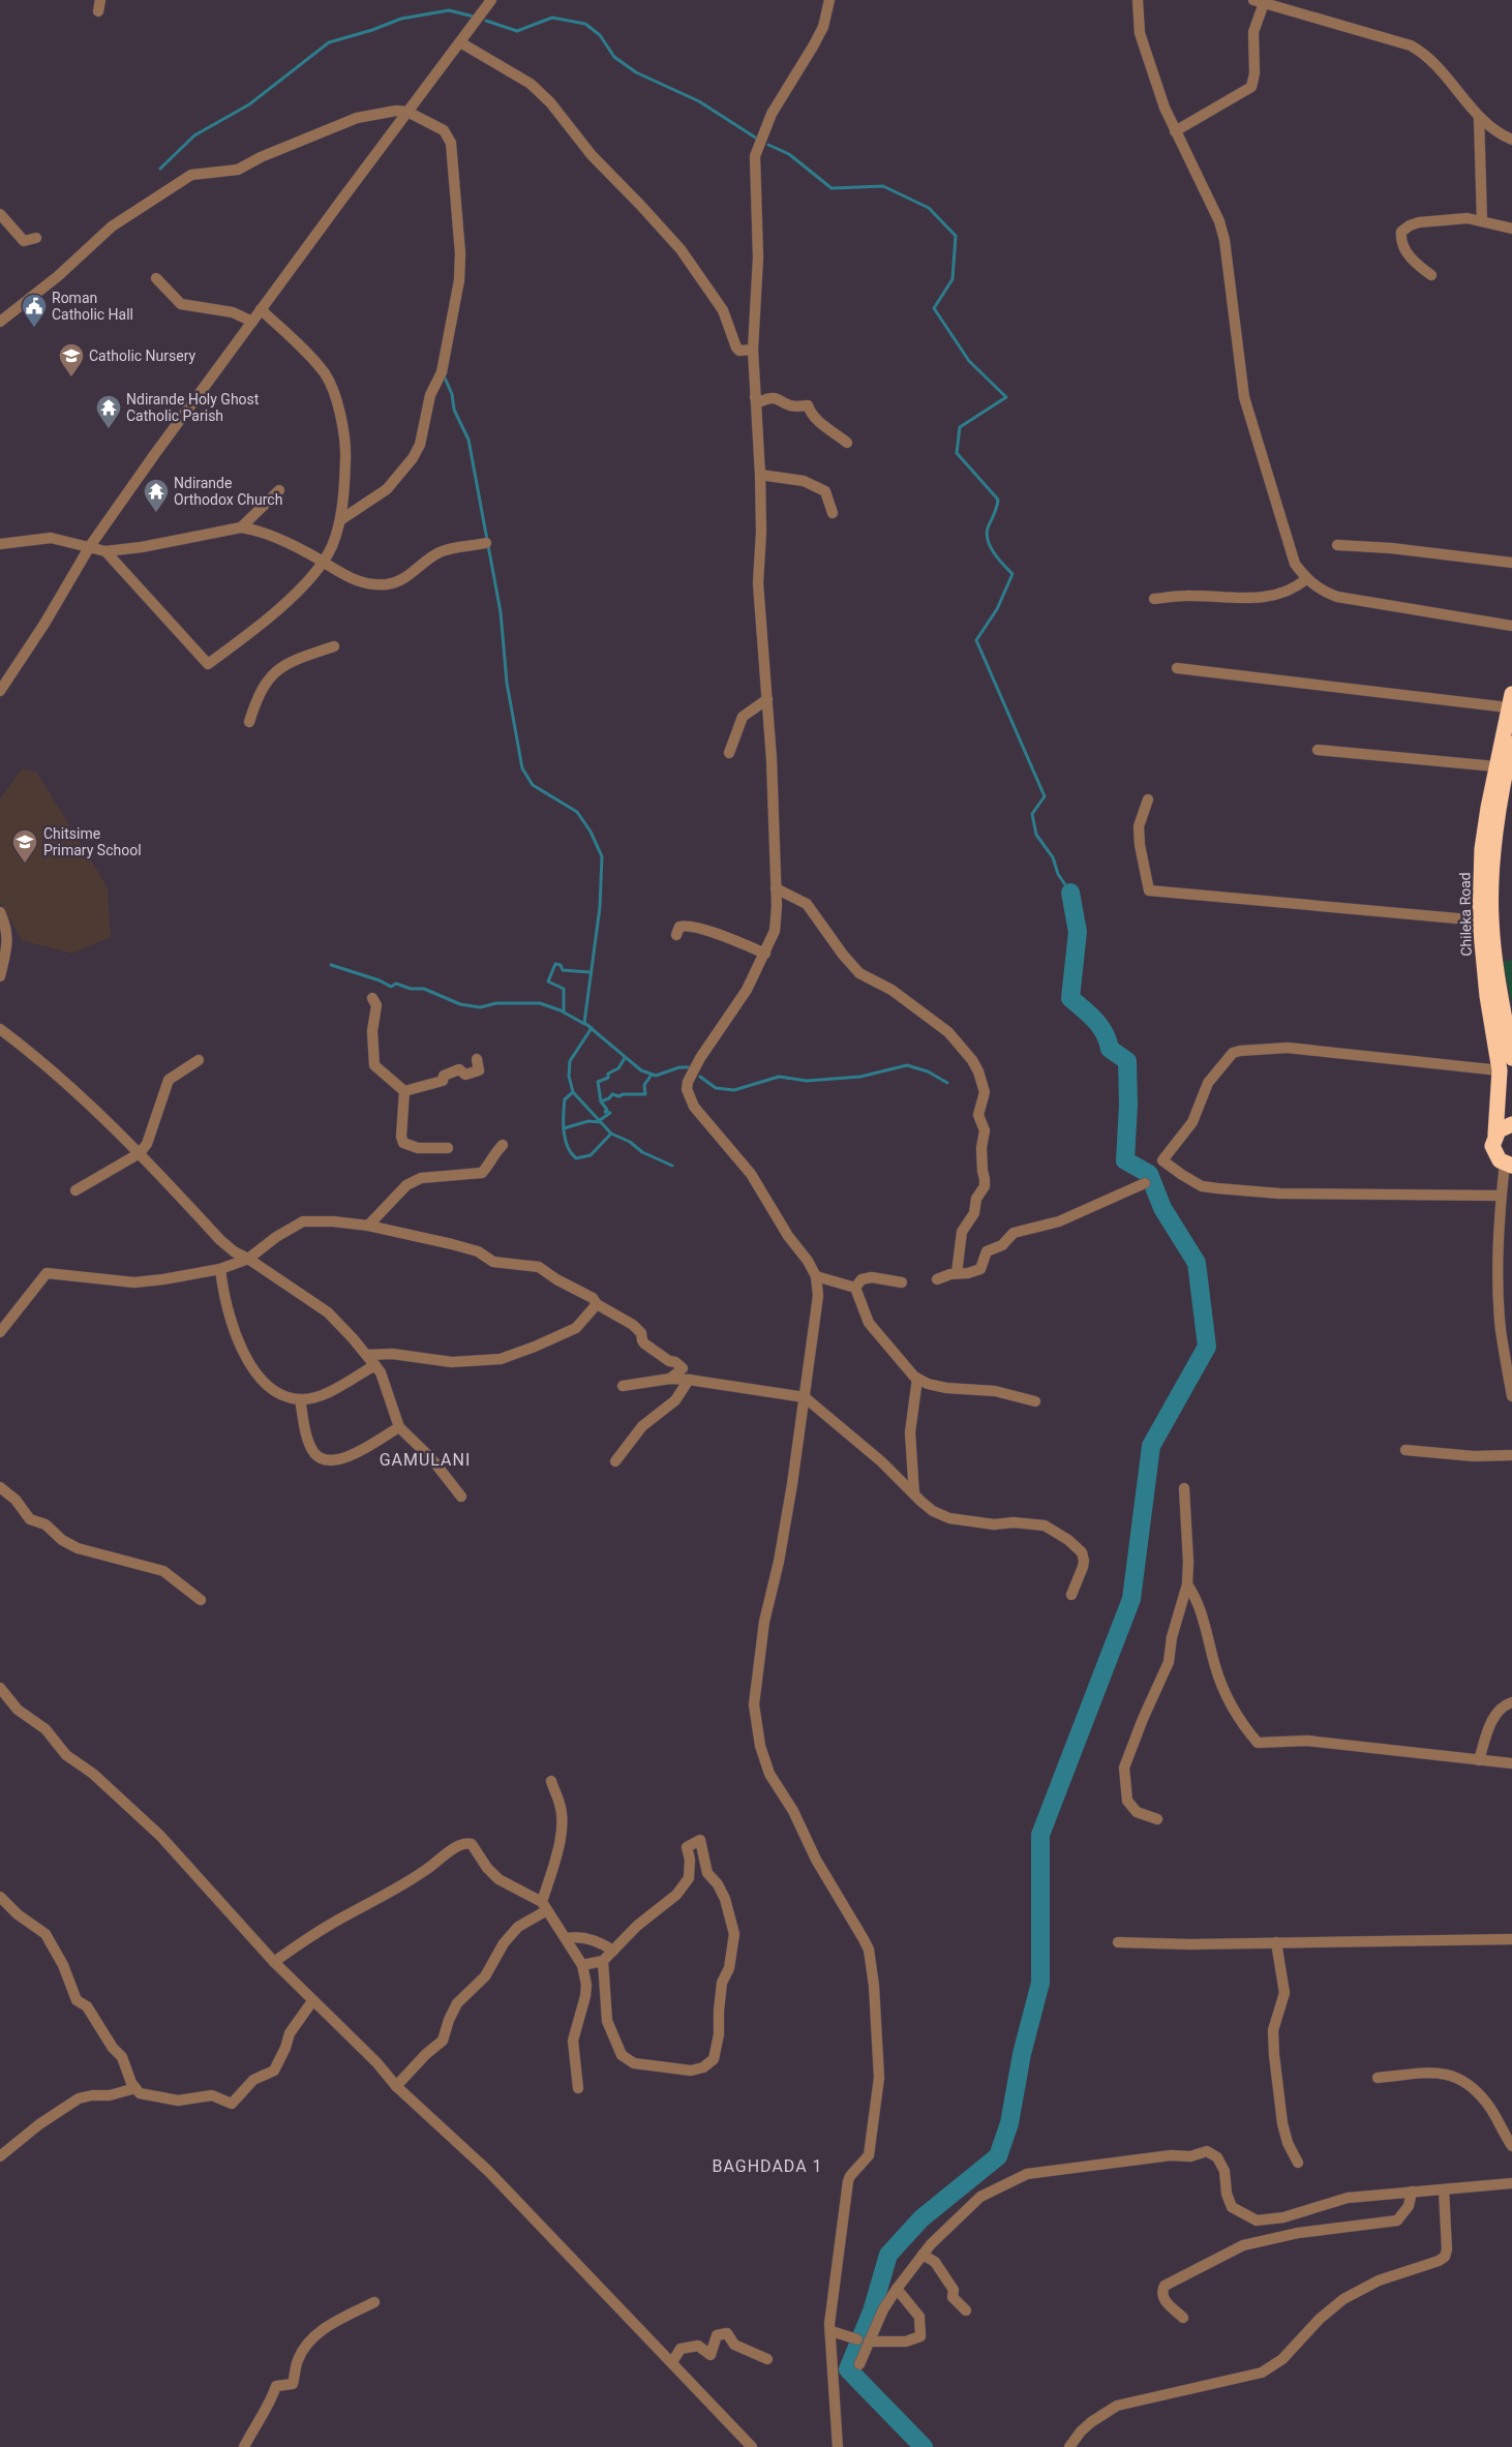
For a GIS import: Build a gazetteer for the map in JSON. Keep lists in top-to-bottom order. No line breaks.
{"streets":{"highway":["Chileka Road"]},"districts":["GAMULANI","BAGHDADA 1"],"places":{"public building":["Roman Catholic Hall"],"school or university":["Catholic Nursery","Chitsime Primary School"],"temple":["Ndirande Holy Ghost Catholic Parish","Ndirande Orthodox Church"]}}
